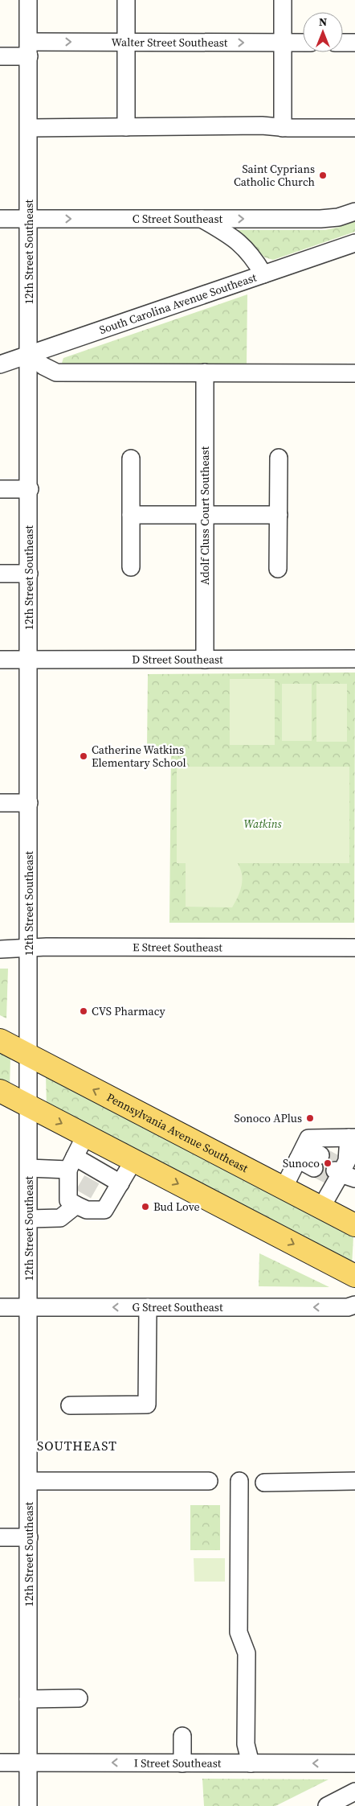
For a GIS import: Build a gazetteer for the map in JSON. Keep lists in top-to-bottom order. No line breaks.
{"streets":{"main road":["Pennsylvania Avenue Southeast"],"street":["Walter Street Southeast","C Street Southeast","12th Street Southeast","South Carolina Avenue Southeast","Adolf Cluss Court Southeast","D Street Southeast","E Street Southeast","G Street Southeast","I Street Southeast"]},"crossings":[["Walter Street Southeast","12th Street Southeast"],["C Street Southeast","12th Street Southeast"],["12th Street Southeast","South Carolina Avenue Southeast"],["12th Street Southeast","D Street Southeast"],["12th Street Southeast","E Street Southeast"],["12th Street Southeast","Pennsylvania Avenue Southeast"],["12th Street Southeast","G Street Southeast"],["12th Street Southeast","I Street Southeast"],["Adolf Cluss Court Southeast","D Street Southeast"]],"one_way":["I Street Southeast"],"districts":["SOUTHEAST"],"parks":["Watkins"],"places":["Saint Cyprians Catholic Church","Catherine Watkins Elementary School","CVS Pharmacy","Sonoco APlus","Sunoco","Bud Love"],"north":"top"}
